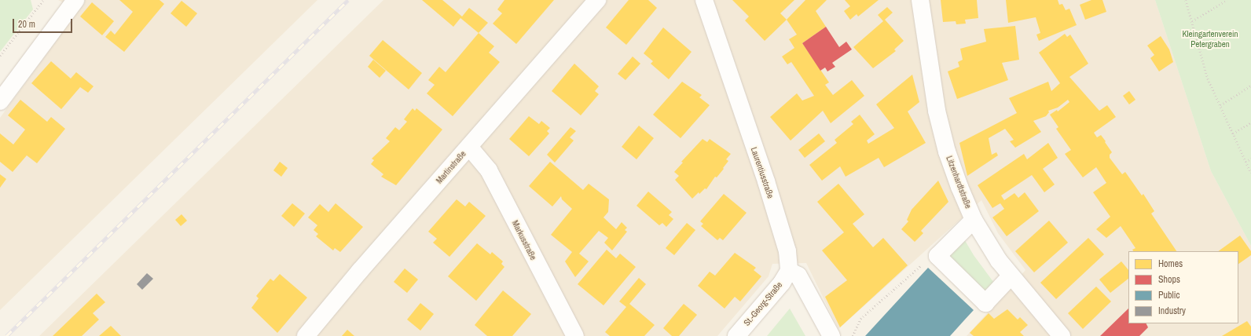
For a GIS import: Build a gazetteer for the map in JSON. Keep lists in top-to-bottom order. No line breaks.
{"streets":{"street":["Martinstraße","Laurentiusstraße","Litzenhardtstraße","Markusstraße","St.-Georg-Straße"]},"crossings":[["Martinstraße","Markusstraße"],["Laurentiusstraße","St.-Georg-Straße"]],"parks":["Kleingartenverein Petergraben"],"legend":["Homes","Shops","Public","Industry"],"scale_bar":"20 m"}
